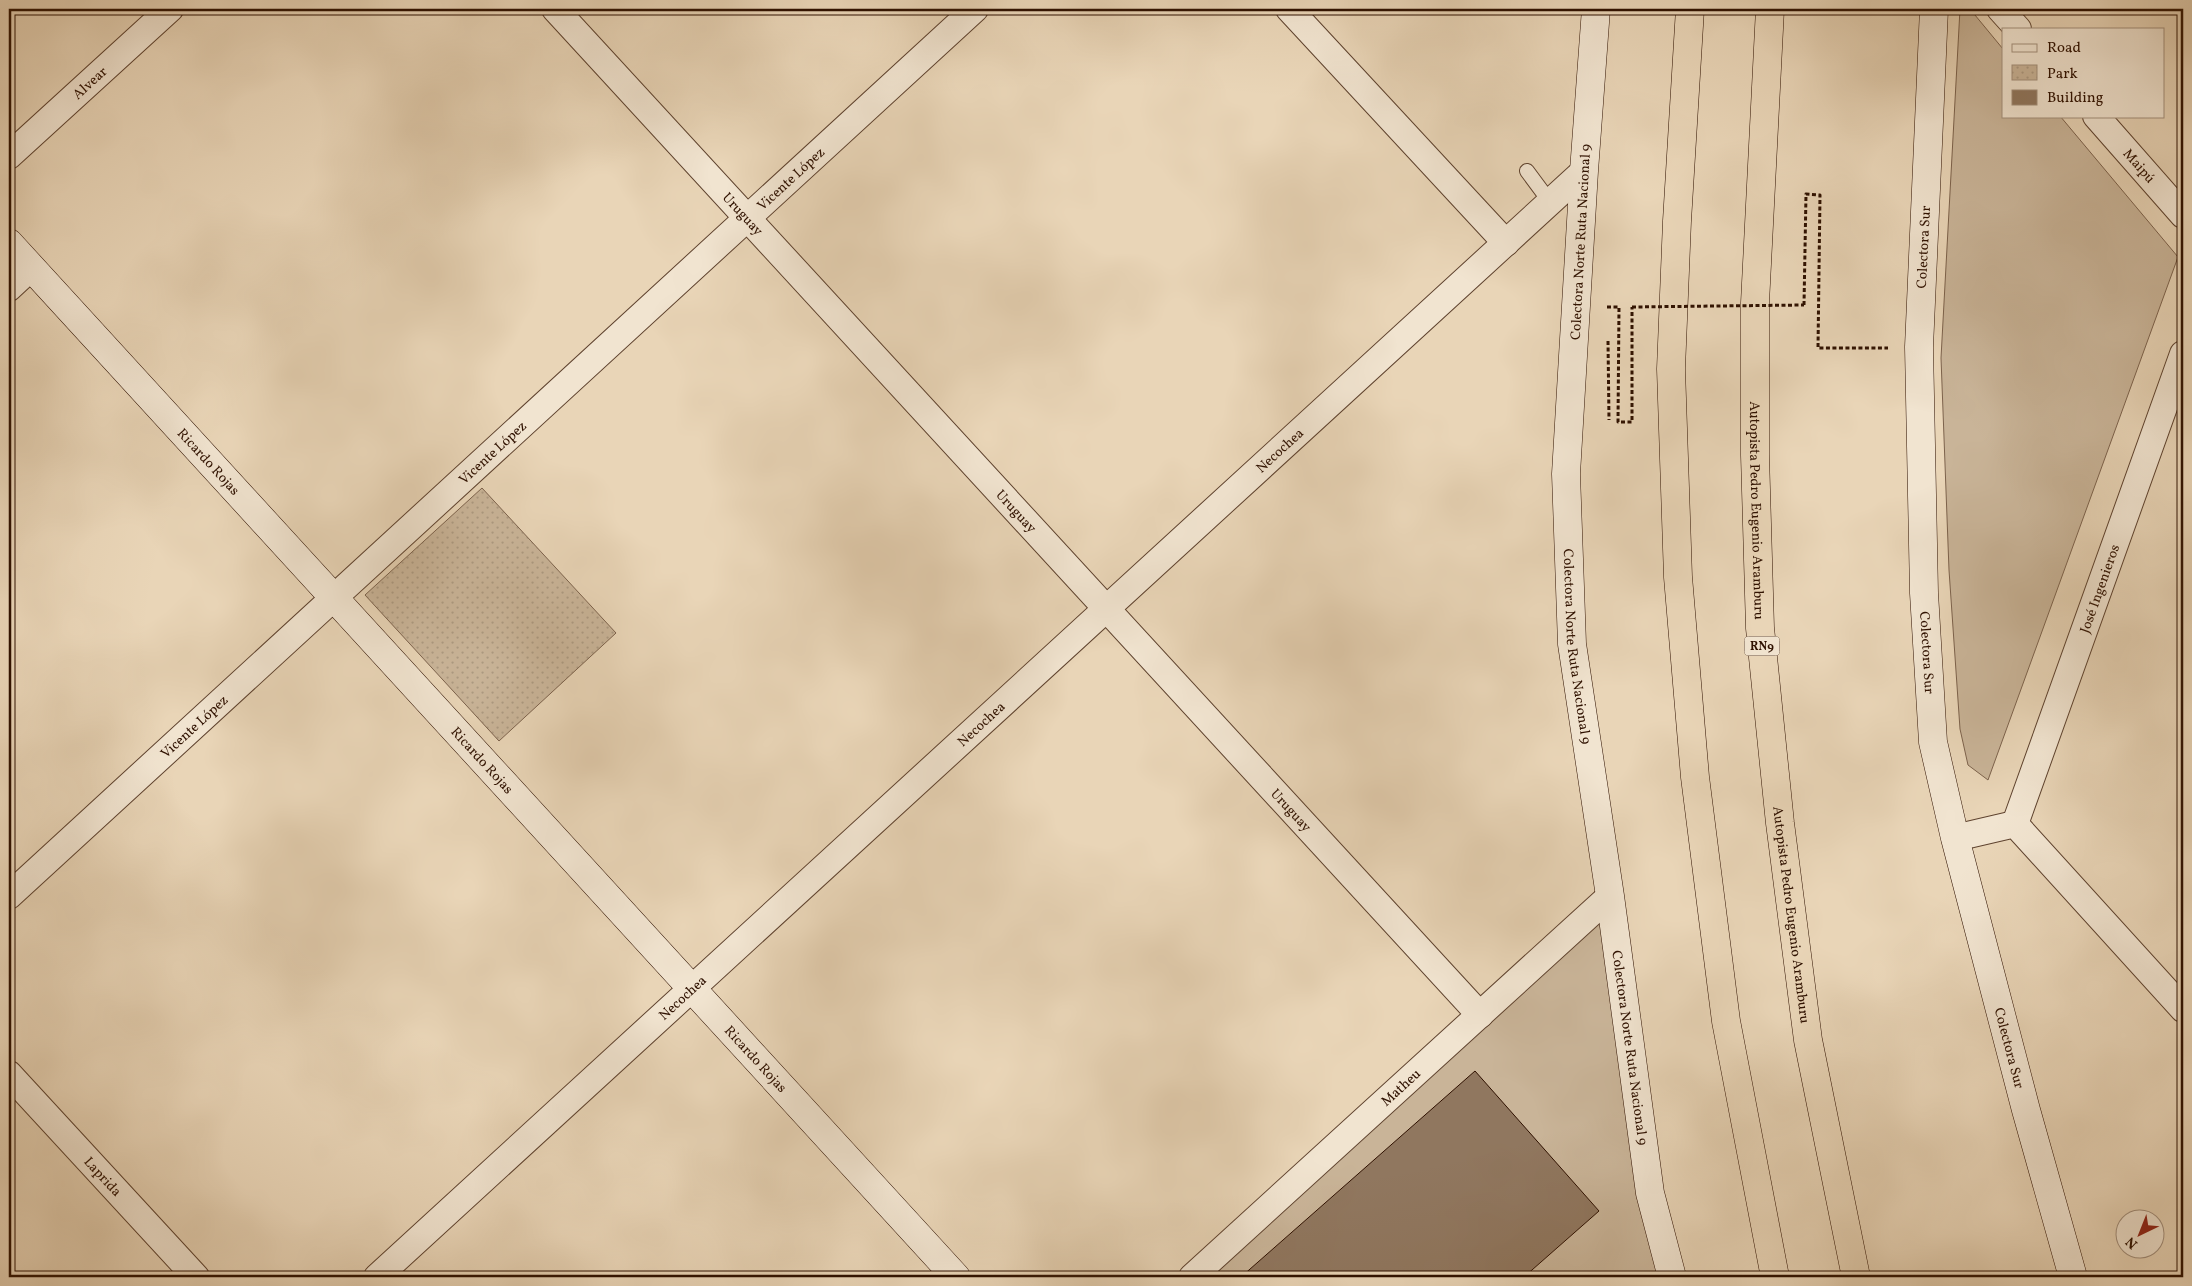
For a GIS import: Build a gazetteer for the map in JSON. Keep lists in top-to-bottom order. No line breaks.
{"streets":{"highway":["Autopista Pedro Eugenio Aramburu","RN9"],"street":["Alvear","Maipú","Vicente López","Uruguay","Colectora Norte Ruta Nacional 9","Colectora Sur","Necochea","Ricardo Rojas","José Ingenieros","Matheu","Laprida"]},"crossings":[["Vicente López","Uruguay"],["Vicente López","Ricardo Rojas"],["Uruguay","Necochea"],["Uruguay","Matheu"],["Colectora Norte Ruta Nacional 9","Necochea"],["Colectora Norte Ruta Nacional 9","Matheu"],["Necochea","Ricardo Rojas"]],"legend":["Road","Park","Building"],"north":"bottom left"}
